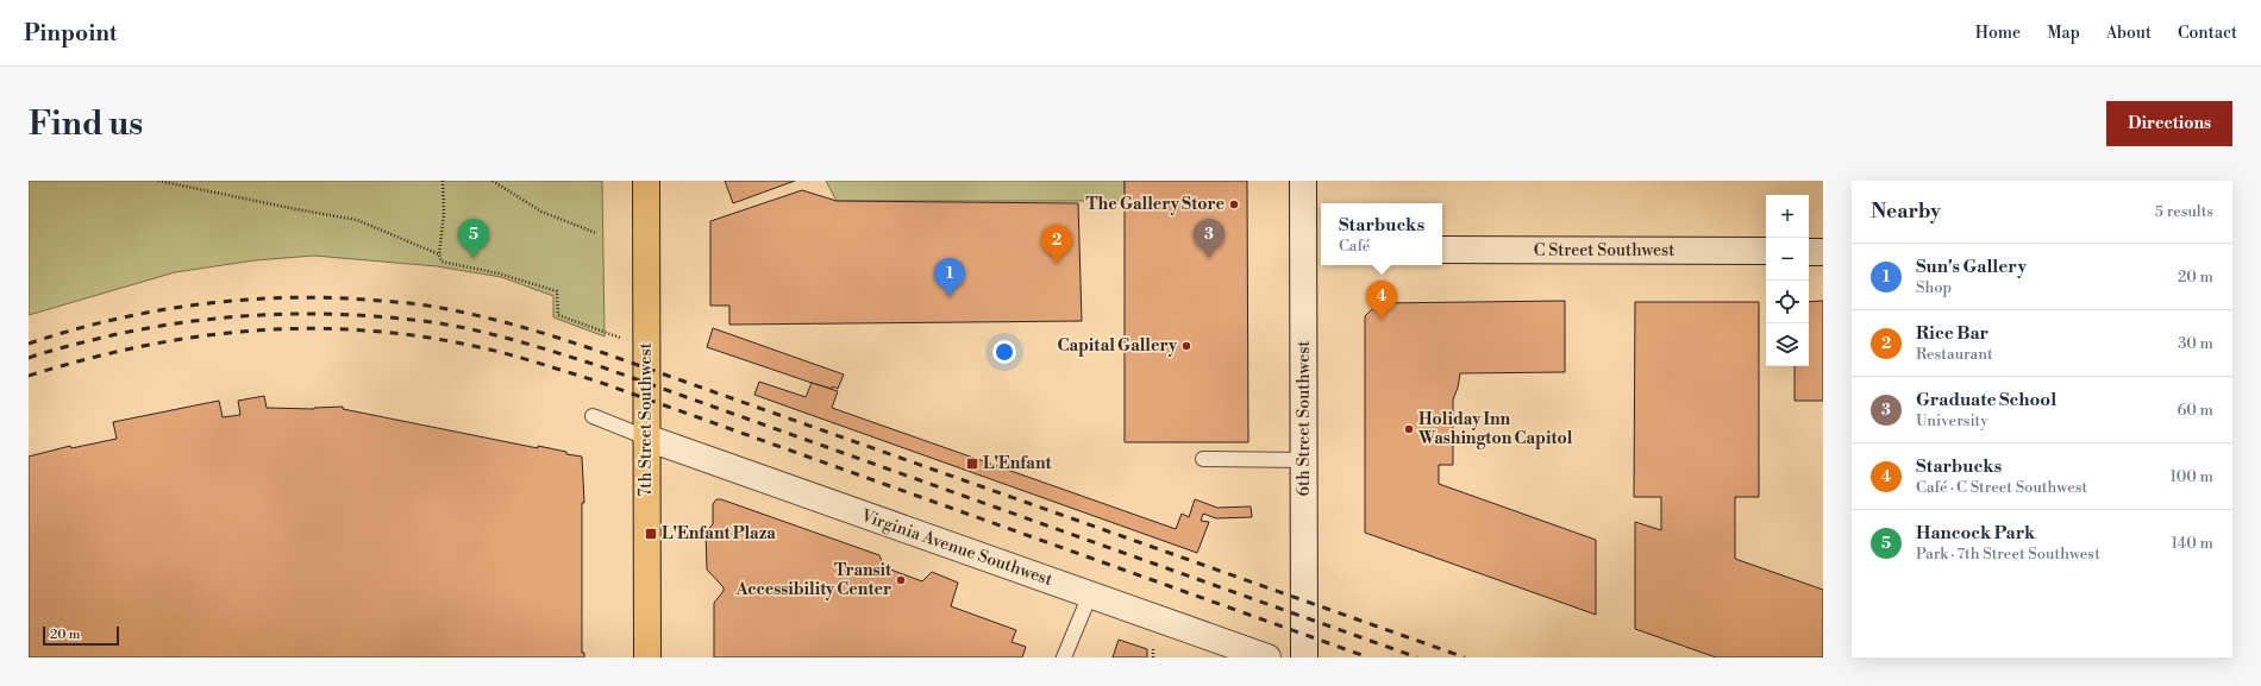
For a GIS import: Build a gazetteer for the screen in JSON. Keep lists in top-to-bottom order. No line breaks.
{"streets":{"main road":["7th Street Southwest"],"street":["C Street Southwest","6th Street Southwest","Virginia Avenue Southwest"]},"crossings":[["7th Street Southwest","Virginia Avenue Southwest"]],"places":{"other":["The Gallery Store","Capital Gallery","Holiday Inn Washington Capitol","Transit Accessibility Center"],"transit":["L'Enfant","L'Enfant Plaza"]},"scale_bar":"20 m","page":{"header":"Pinpoint","nav":["Home","Map","About","Contact"],"buttons":"Directions","title":"Find us","heading":["Nearby","5 results"],"map_buttons":["+","−"],"popup":["Starbucks","Café"],"pins":["3","5","2","1","4"],"list":[{"mark":"1","name":"Sun's Gallery","note":"Shop","value":"20 m"},{"mark":"2","name":"Rice Bar","note":"Restaurant","value":"30 m"},{"mark":"3","name":"Graduate School","note":"University","value":"60 m"},{"mark":"4","name":"Starbucks","note":"Café · C Street Southwest","value":"100 m"},{"mark":"5","name":"Hancock Park","note":"Park · 7th Street Southwest","value":"140 m"}],"scale":"20 m"}}
